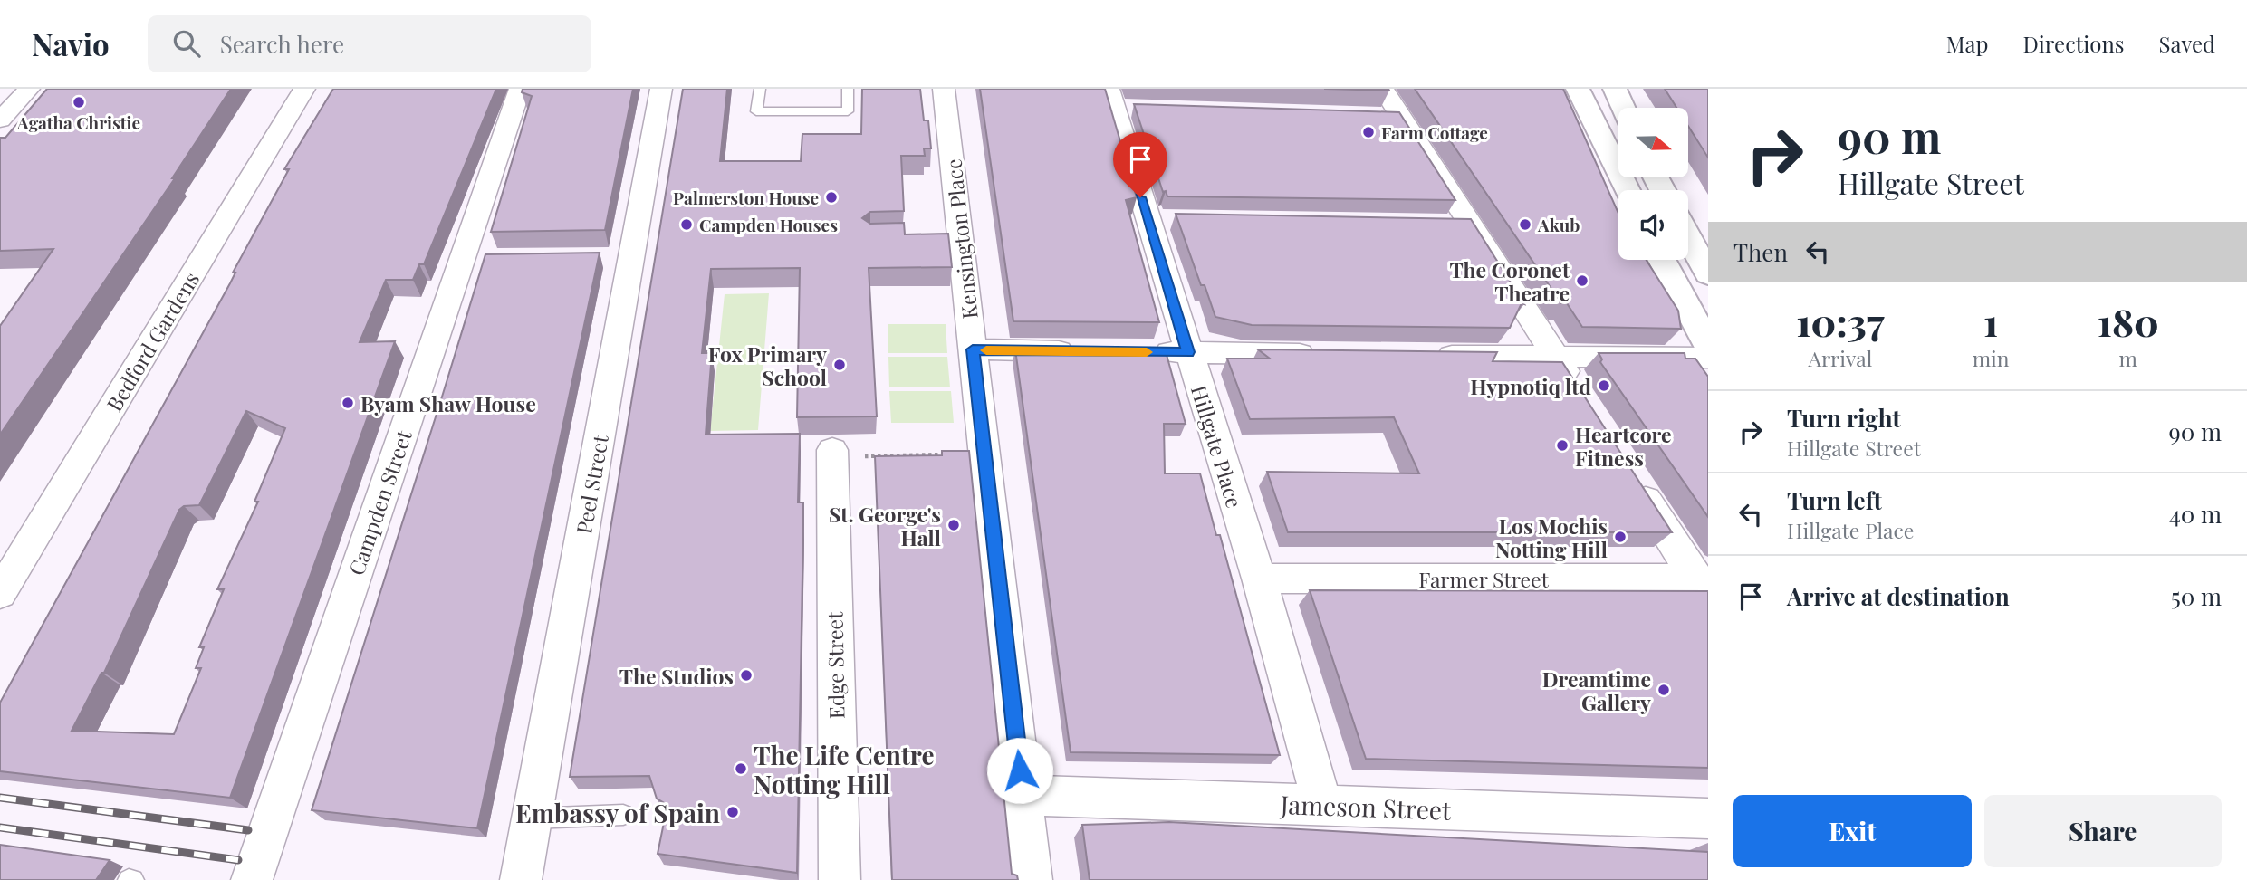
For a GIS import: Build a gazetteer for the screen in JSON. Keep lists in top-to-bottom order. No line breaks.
{"streets":{"street":["Kensington Place","Bedford Gardens","Hillgate Place","Peel Street","Campden Street","Farmer Street","Edge Street","Jameson Street"]},"crossings":[["Kensington Place","Jameson Street"],["Hillgate Place","Farmer Street"],["Hillgate Place","Jameson Street"]],"places":["Agatha Christie","Farm Cottage","Palmerston House","Campden Houses","Akub","The Coronet Theatre","Fox Primary School","Hypnotiq ltd","Byam Shaw House","Heartcore Fitness","St. George's Hall","Los Mochis Notting Hill","The Studios","Dreamtime Gallery","The Life Centre Notting Hill","Embassy of Spain"],"north":"right","page":{"header":"Navio","search":"Search here","nav":["Map","Directions","Saved"],"turn":["90 m","Hillgate Street"],"then":"Then","eta":["10:37","Arrival","1","min","180","m"],"list":[{"name":"Turn right","note":"Hillgate Street","value":"90 m"},{"name":"Turn left","note":"Hillgate Place","value":"40 m"},{"name":"Arrive at destination","value":"50 m"}],"buttons":["Exit","Share"]}}
